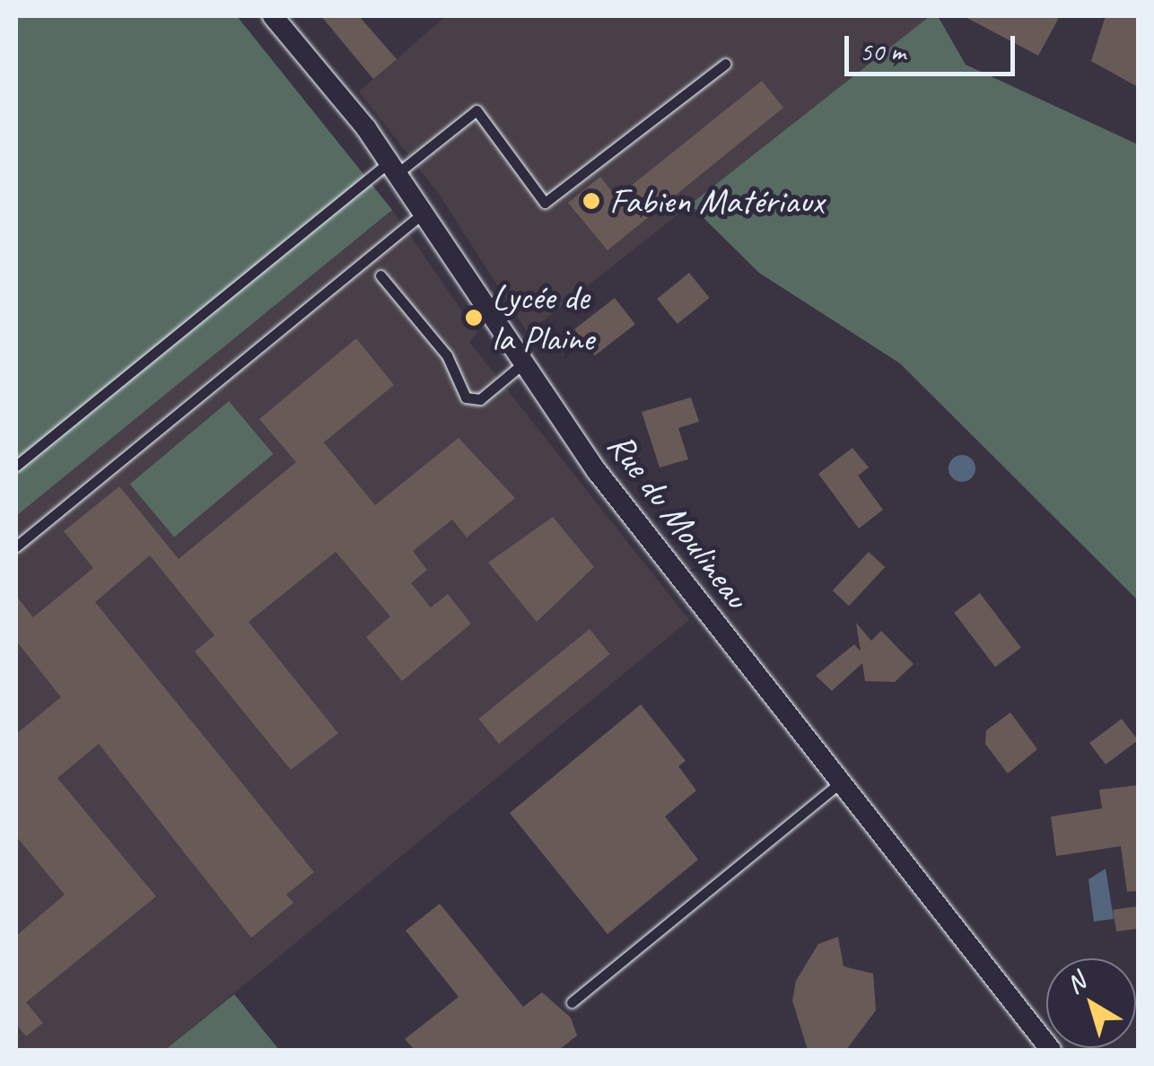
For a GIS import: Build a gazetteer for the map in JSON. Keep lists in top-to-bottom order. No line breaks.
{"streets":{"street":["Rue du Moulineau"]},"places":["Fabien Matériaux","Lycée de la Plaine"],"scale_bar":"50 m","north":"top left"}
